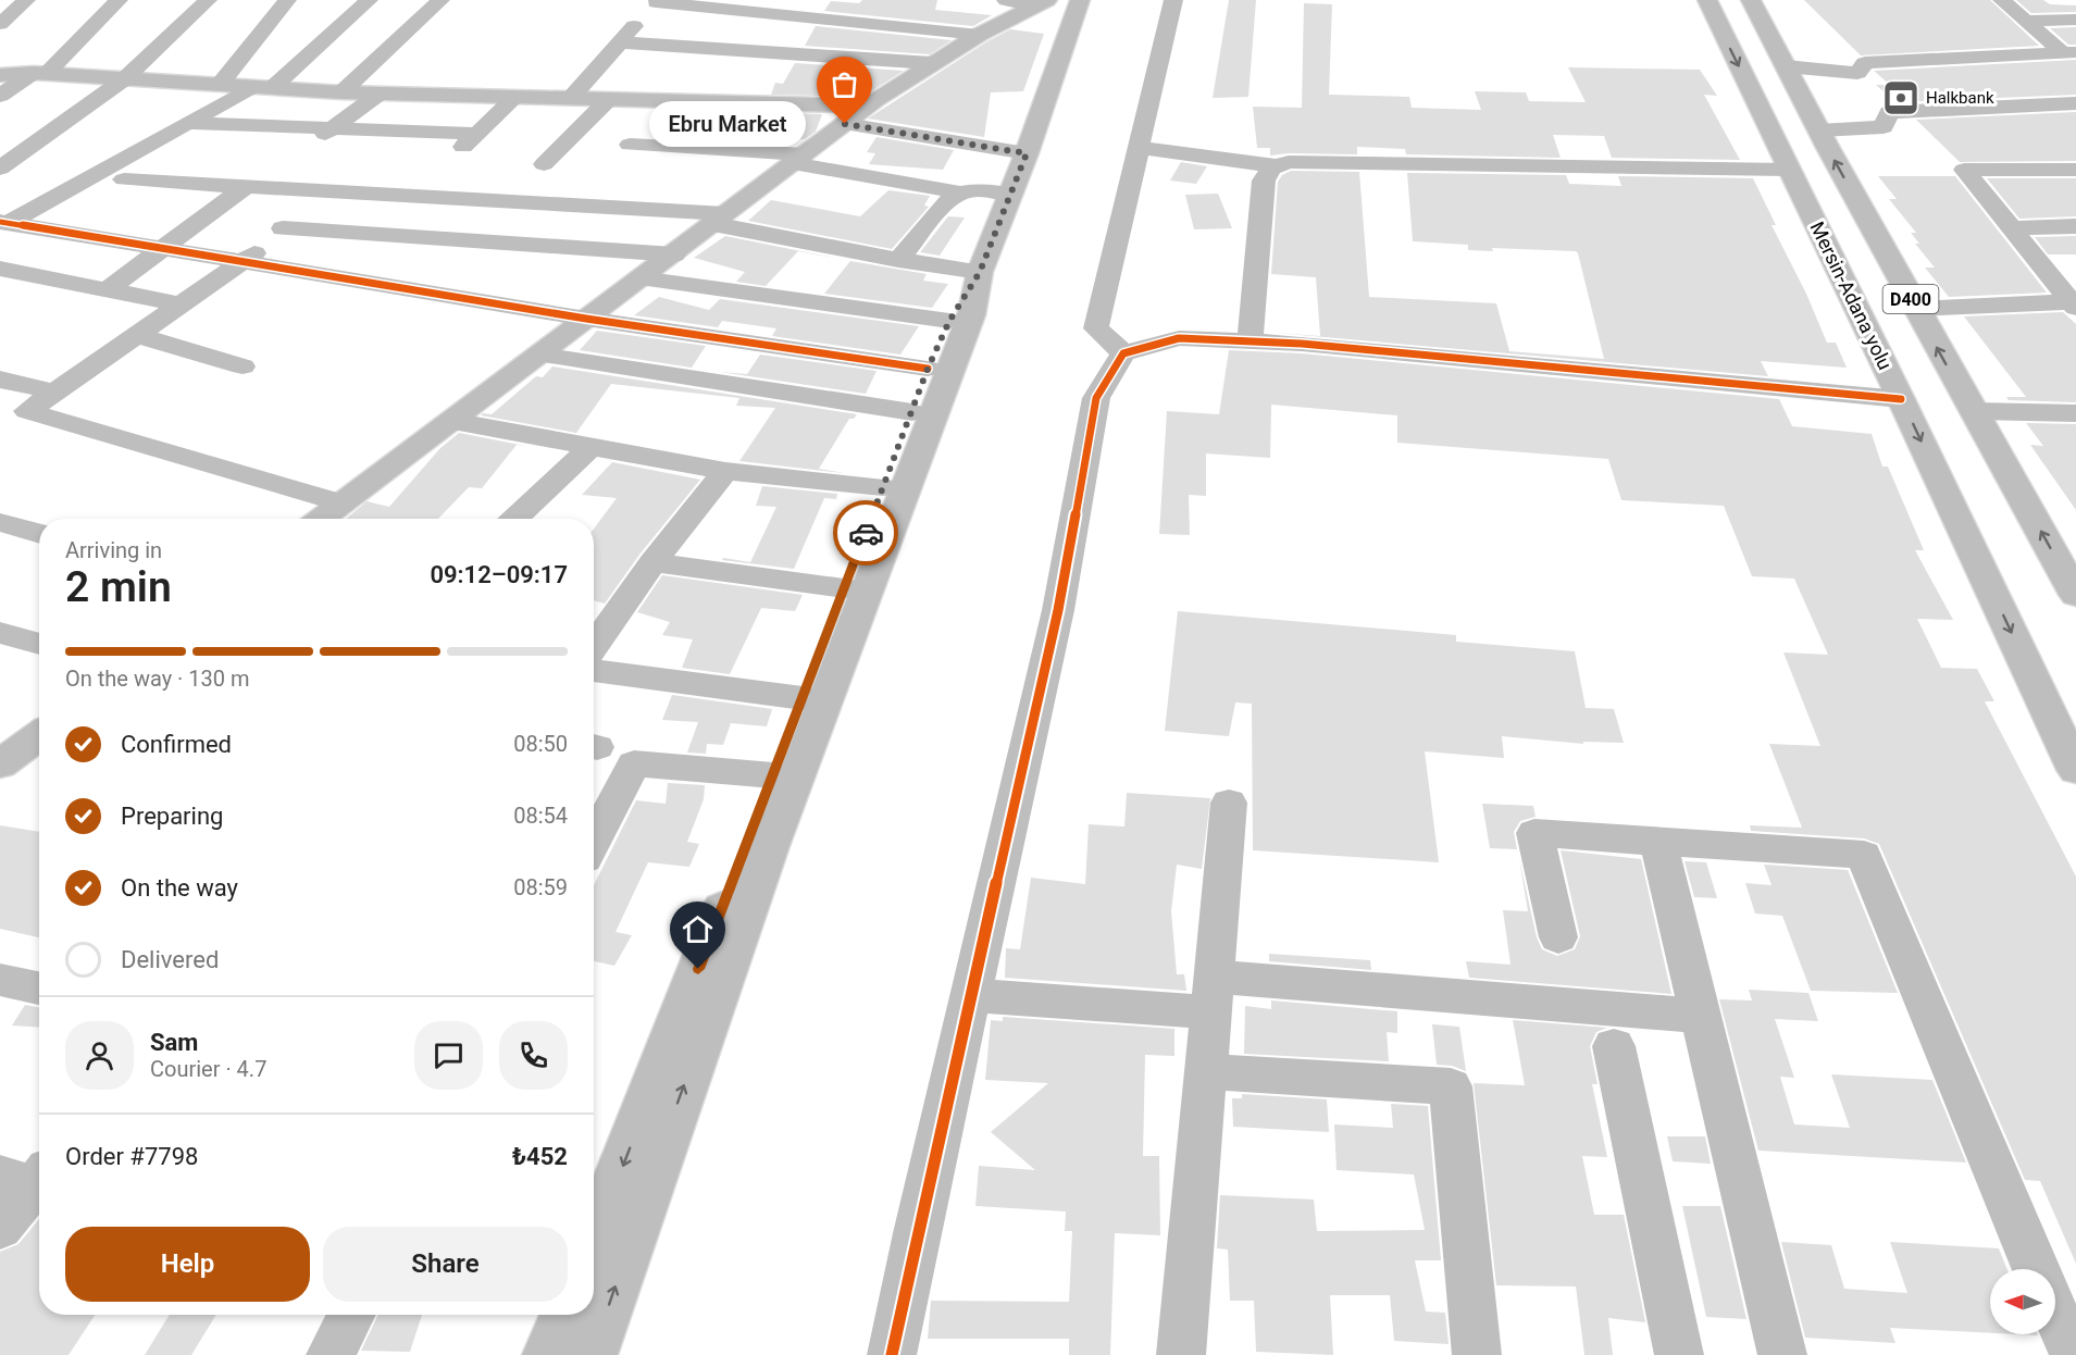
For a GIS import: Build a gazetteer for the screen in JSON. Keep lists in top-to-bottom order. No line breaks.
{"streets":{"main road":["Mersin-Adana yolu","D400"]},"places":{"bank":["Halkbank"],"other":["Ebru Market"]},"north":"left","page":{"bubble":"Ebru Market","heading":["2 min","Arriving in","09:12–09:17"],"panel":["Sam","Courier · 4.7","Order #7798","₺452"],"bar":"On the way · 130 m","list":[["Confirmed","08:50"],["Preparing","08:54"],["On the way","08:59"],"Delivered"],"buttons":["Help","Share"]}}
